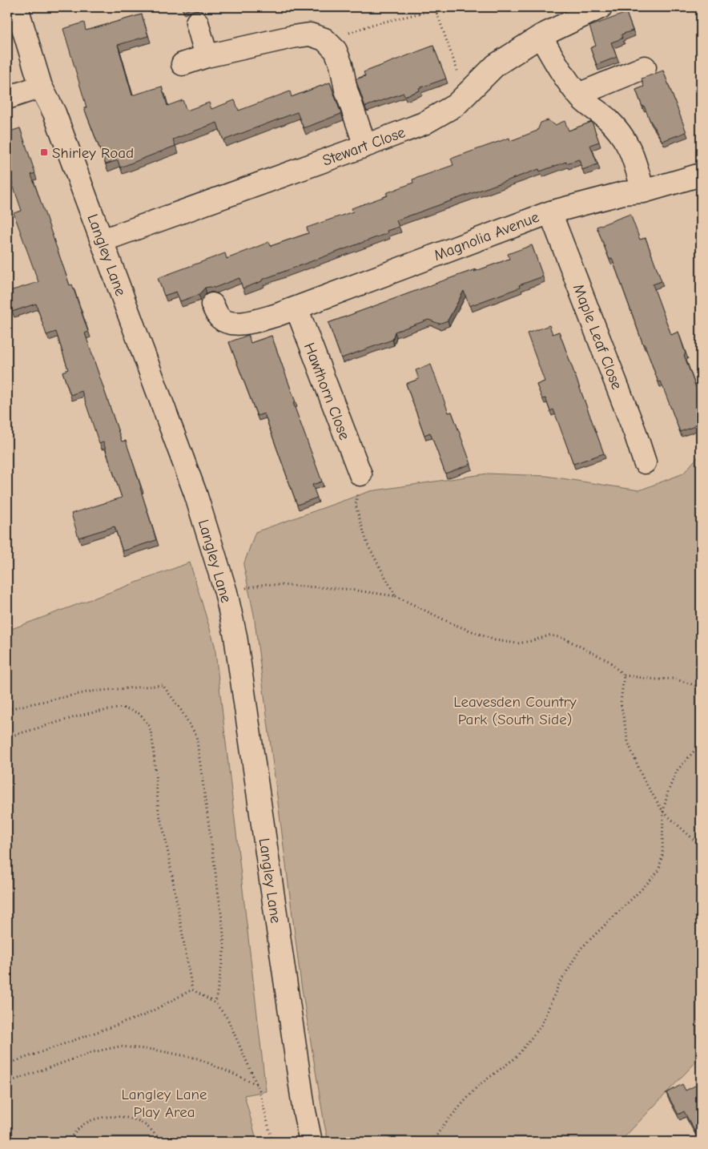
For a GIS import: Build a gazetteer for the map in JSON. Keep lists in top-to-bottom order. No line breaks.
{"streets":{"street":["Stewart Close","Magnolia Avenue","Langley Lane","Maple Leaf Close","Hawthorn Close"]},"crossings":[["Stewart Close","Langley Lane"],["Magnolia Avenue","Maple Leaf Close"],["Magnolia Avenue","Hawthorn Close"]],"parks":["Leavesden Country Park (South Side)","Langley Lane Play Area"],"places":{"transit":["Shirley Road"]}}
